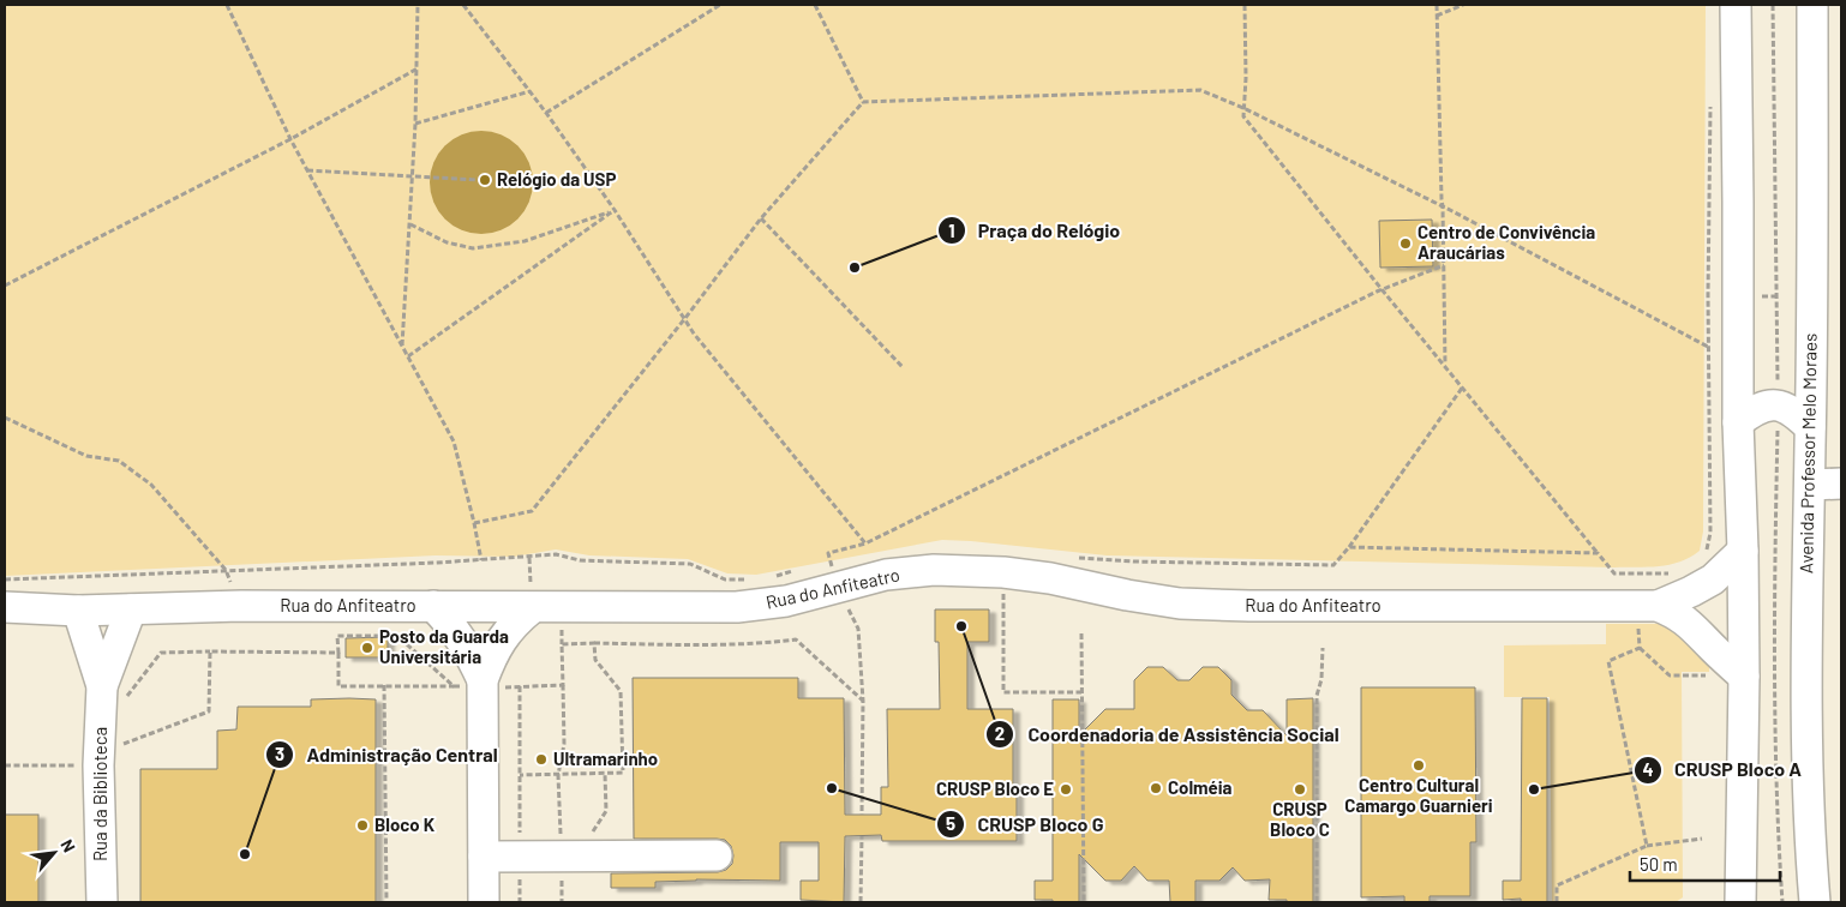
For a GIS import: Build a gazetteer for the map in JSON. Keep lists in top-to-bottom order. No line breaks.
{"streets":{"street":["Avenida Professor Melo Moraes","Rua do Anfiteatro","Rua da Biblioteca"]},"crossings":[["Rua do Anfiteatro","Rua da Biblioteca"]],"places":["Relógio da USP","Centro de Convivência Araucárias","Praça do Relógio","Coordenadoria de Assistência Social","Posto da Guarda Universitária","Ultramarinho","Centro Cultural Camargo Guarnieri","CRUSP Bloco G","Colméia","CRUSP Bloco E","CRUSP Bloco C","CRUSP Bloco A","Bloco K","Administração Central"],"scale_bar":"50 m","north":"top right"}
